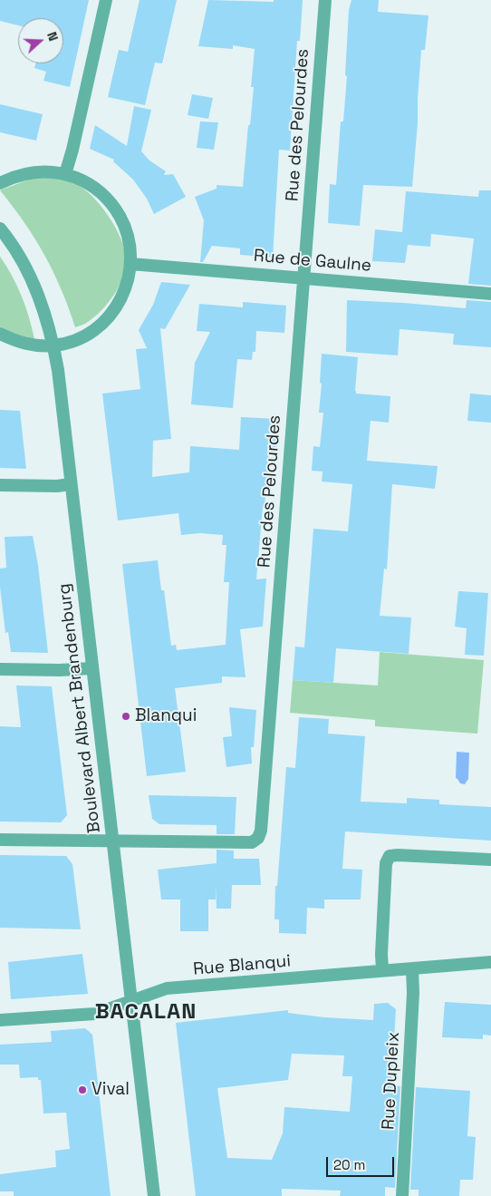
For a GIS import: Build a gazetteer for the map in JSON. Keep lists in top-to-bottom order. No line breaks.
{"streets":{"street":["Rue des Pelourdes","Rue de Gaulne","Boulevard Albert Brandenburg","Rue Blanqui","Rue Dupleix"]},"crossings":[["Rue des Pelourdes","Rue de Gaulne"],["Rue des Pelourdes","Boulevard Albert Brandenburg"],["Boulevard Albert Brandenburg","Rue Blanqui"],["Rue Blanqui","Rue Dupleix"]],"districts":["BACALAN"],"places":["Blanqui","Vival"],"scale_bar":"20 m","north":"right"}
